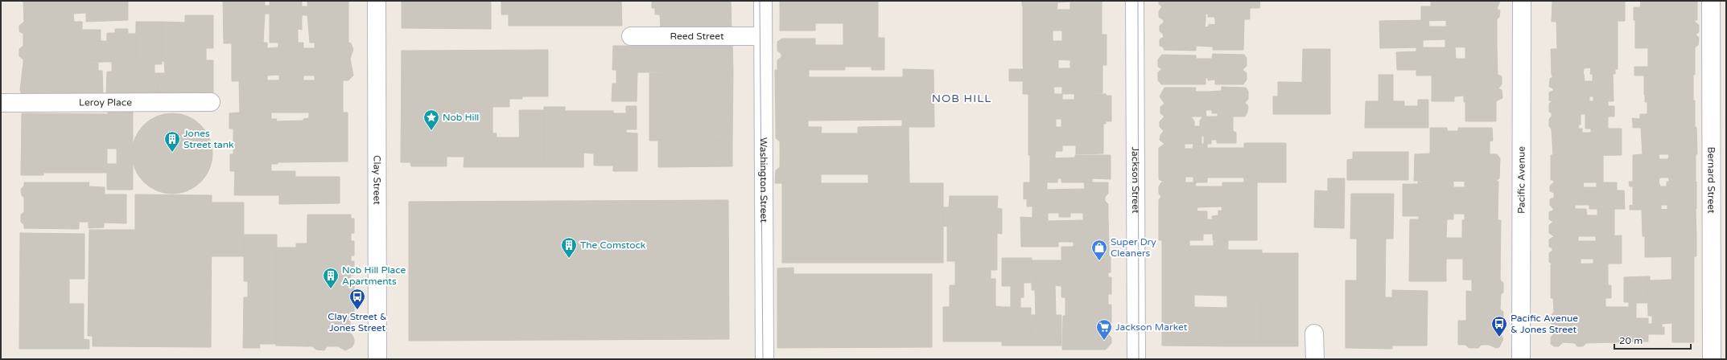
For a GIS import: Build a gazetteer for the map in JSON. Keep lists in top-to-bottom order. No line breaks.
{"streets":{"street":["Reed Street","Leroy Place","Clay Street","Washington Street","Jackson Street","Pacific Avenue","Bernard Street"]},"crossings":[["Reed Street","Washington Street"]],"districts":["NOB HILL"],"places":{"place":["Nob Hill"],"building":["Jones Street tank","The Comstock","Nob Hill Place Apartments"],"shop":["Super Dry Cleaners"],"bus stop":["Clay Street & Jones Street","Pacific Avenue & Jones Street"],"supermarket":["Jackson Market"]},"scale_bar":"20 m"}
